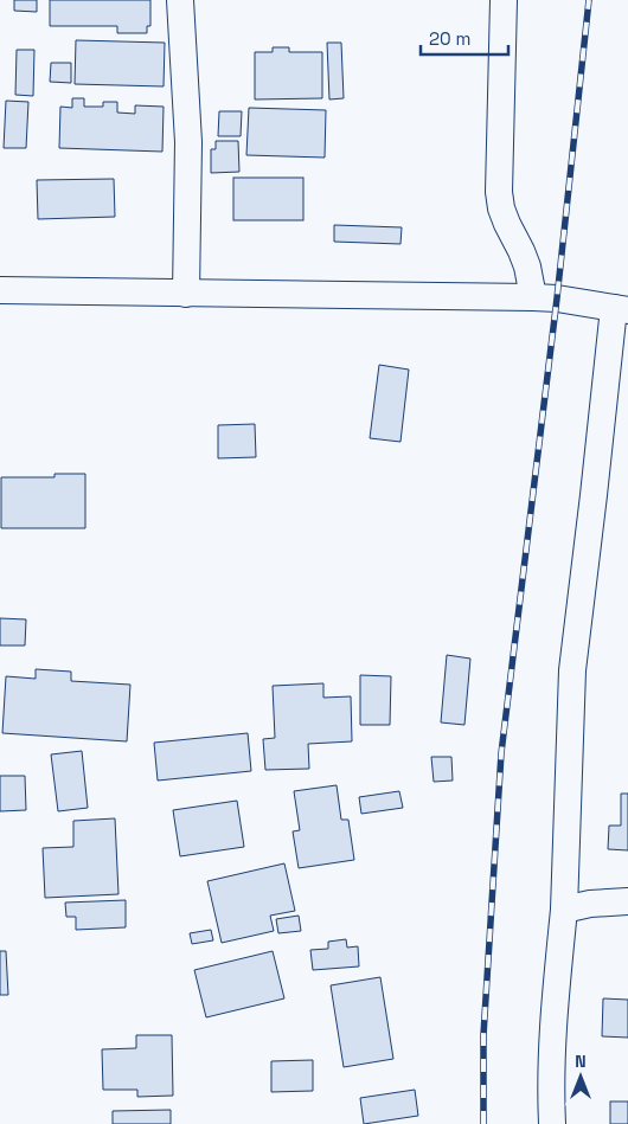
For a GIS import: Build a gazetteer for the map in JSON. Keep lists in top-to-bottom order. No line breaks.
{"scale_bar":"20 m","north":"top"}
